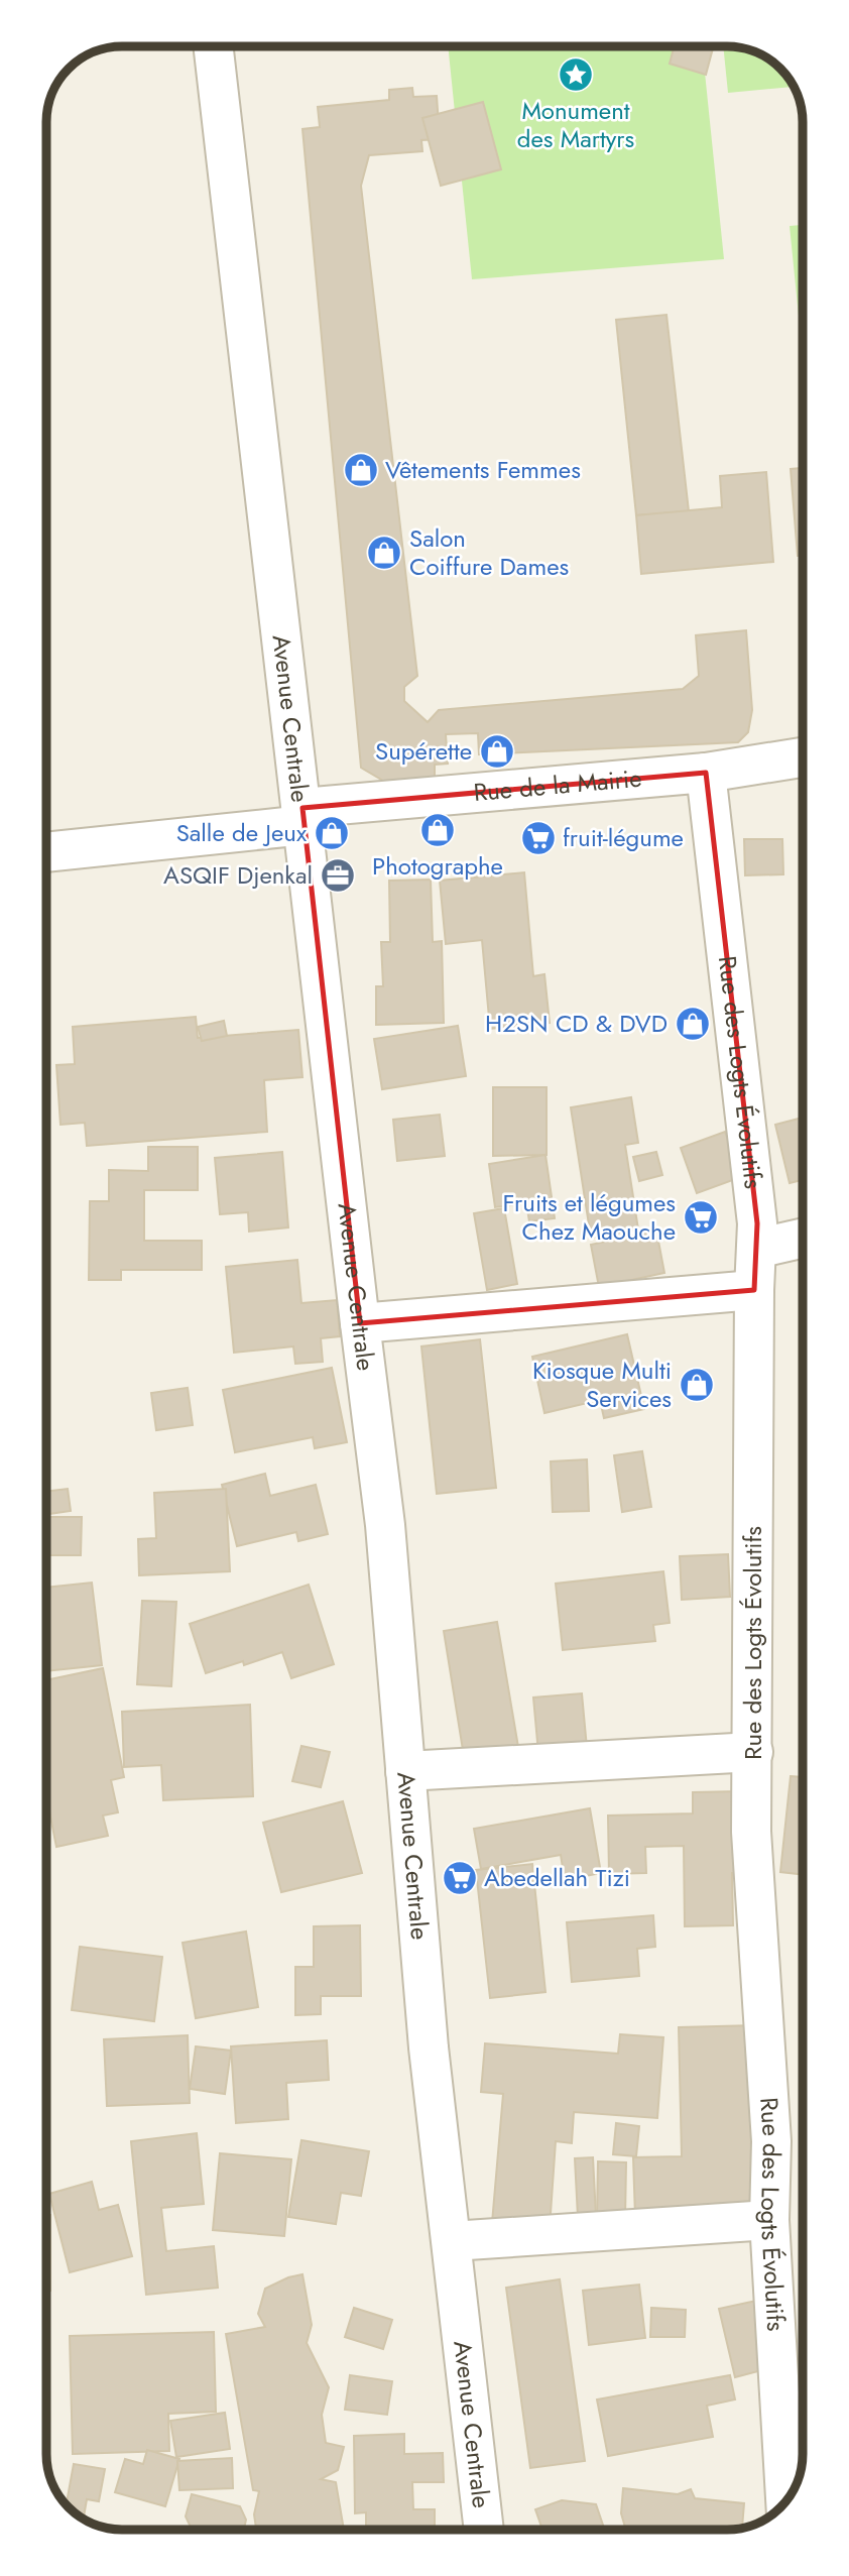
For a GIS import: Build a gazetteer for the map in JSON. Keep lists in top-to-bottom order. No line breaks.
{"streets":{"street":["Avenue Centrale","Rue de la Mairie","Rue des Logts Évolutifs"]},"crossings":[["Avenue Centrale","Rue de la Mairie"],["Rue de la Mairie","Rue des Logts Évolutifs"]],"places":{"place":["Monument des Martyrs"],"shop":["Vêtements Femmes","Salon Coiffure Dames","Supérette","Photographe","Salle de Jeux","H2SN CD & DVD","Kiosque Multi Services"],"supermarket":["fruit-légume","Fruits et légumes Chez Maouche","Abedellah Tizi"],"office":["ASQIF Djenkal"]}}
